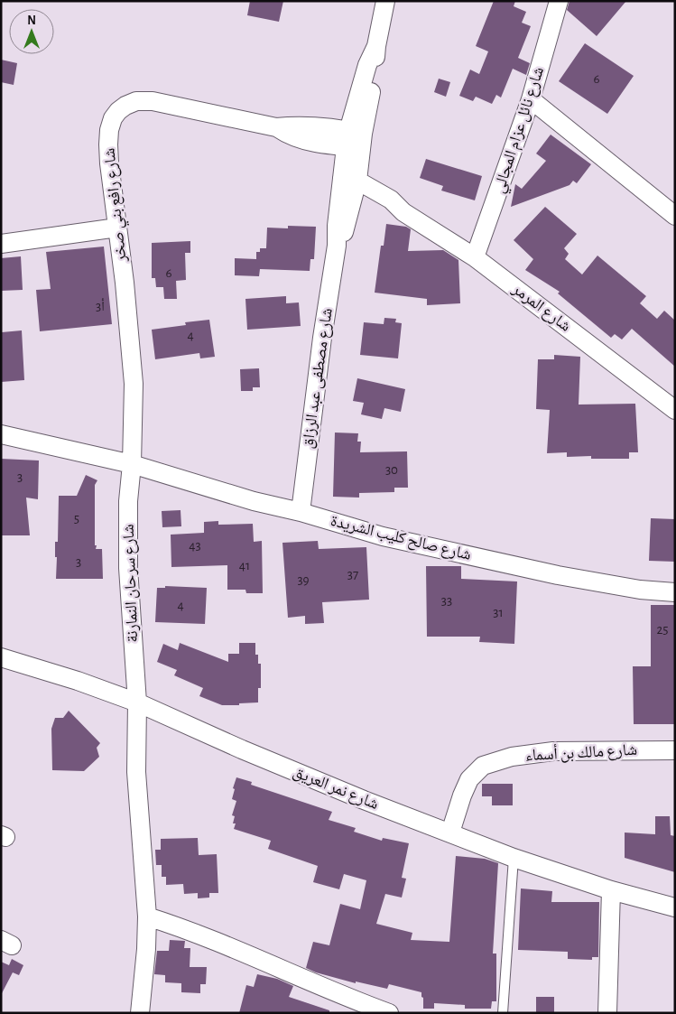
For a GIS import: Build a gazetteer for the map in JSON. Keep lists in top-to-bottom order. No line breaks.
{"streets":{"street":["شارع نائل عزام المجالي","شارع رافع بني صخر","شارع المرمر","شارع مصطفى عبد الرزاق","شارع صالح كليب الشريدة","شارع سرحان النمارنة","شارع مالك بن أسماء","شارع نمر العريق"]},"crossings":[["شارع نائل عزام المجالي","شارع المرمر"],["شارع رافع بني صخر","شارع مصطفى عبد الرزاق"],["شارع رافع بني صخر","شارع صالح كليب الشريدة"],["شارع رافع بني صخر","شارع سرحان النمارنة"],["شارع المرمر","شارع مصطفى عبد الرزاق"],["شارع مصطفى عبد الرزاق","شارع صالح كليب الشريدة"],["شارع صالح كليب الشريدة","شارع سرحان النمارنة"],["شارع سرحان النمارنة","شارع نمر العريق"],["شارع مالك بن أسماء","شارع نمر العريق"]],"house_numbers":["6","6","3أ","4","30","3","5","43","3","41","37","39","33","4","31","25"],"north":"top"}
